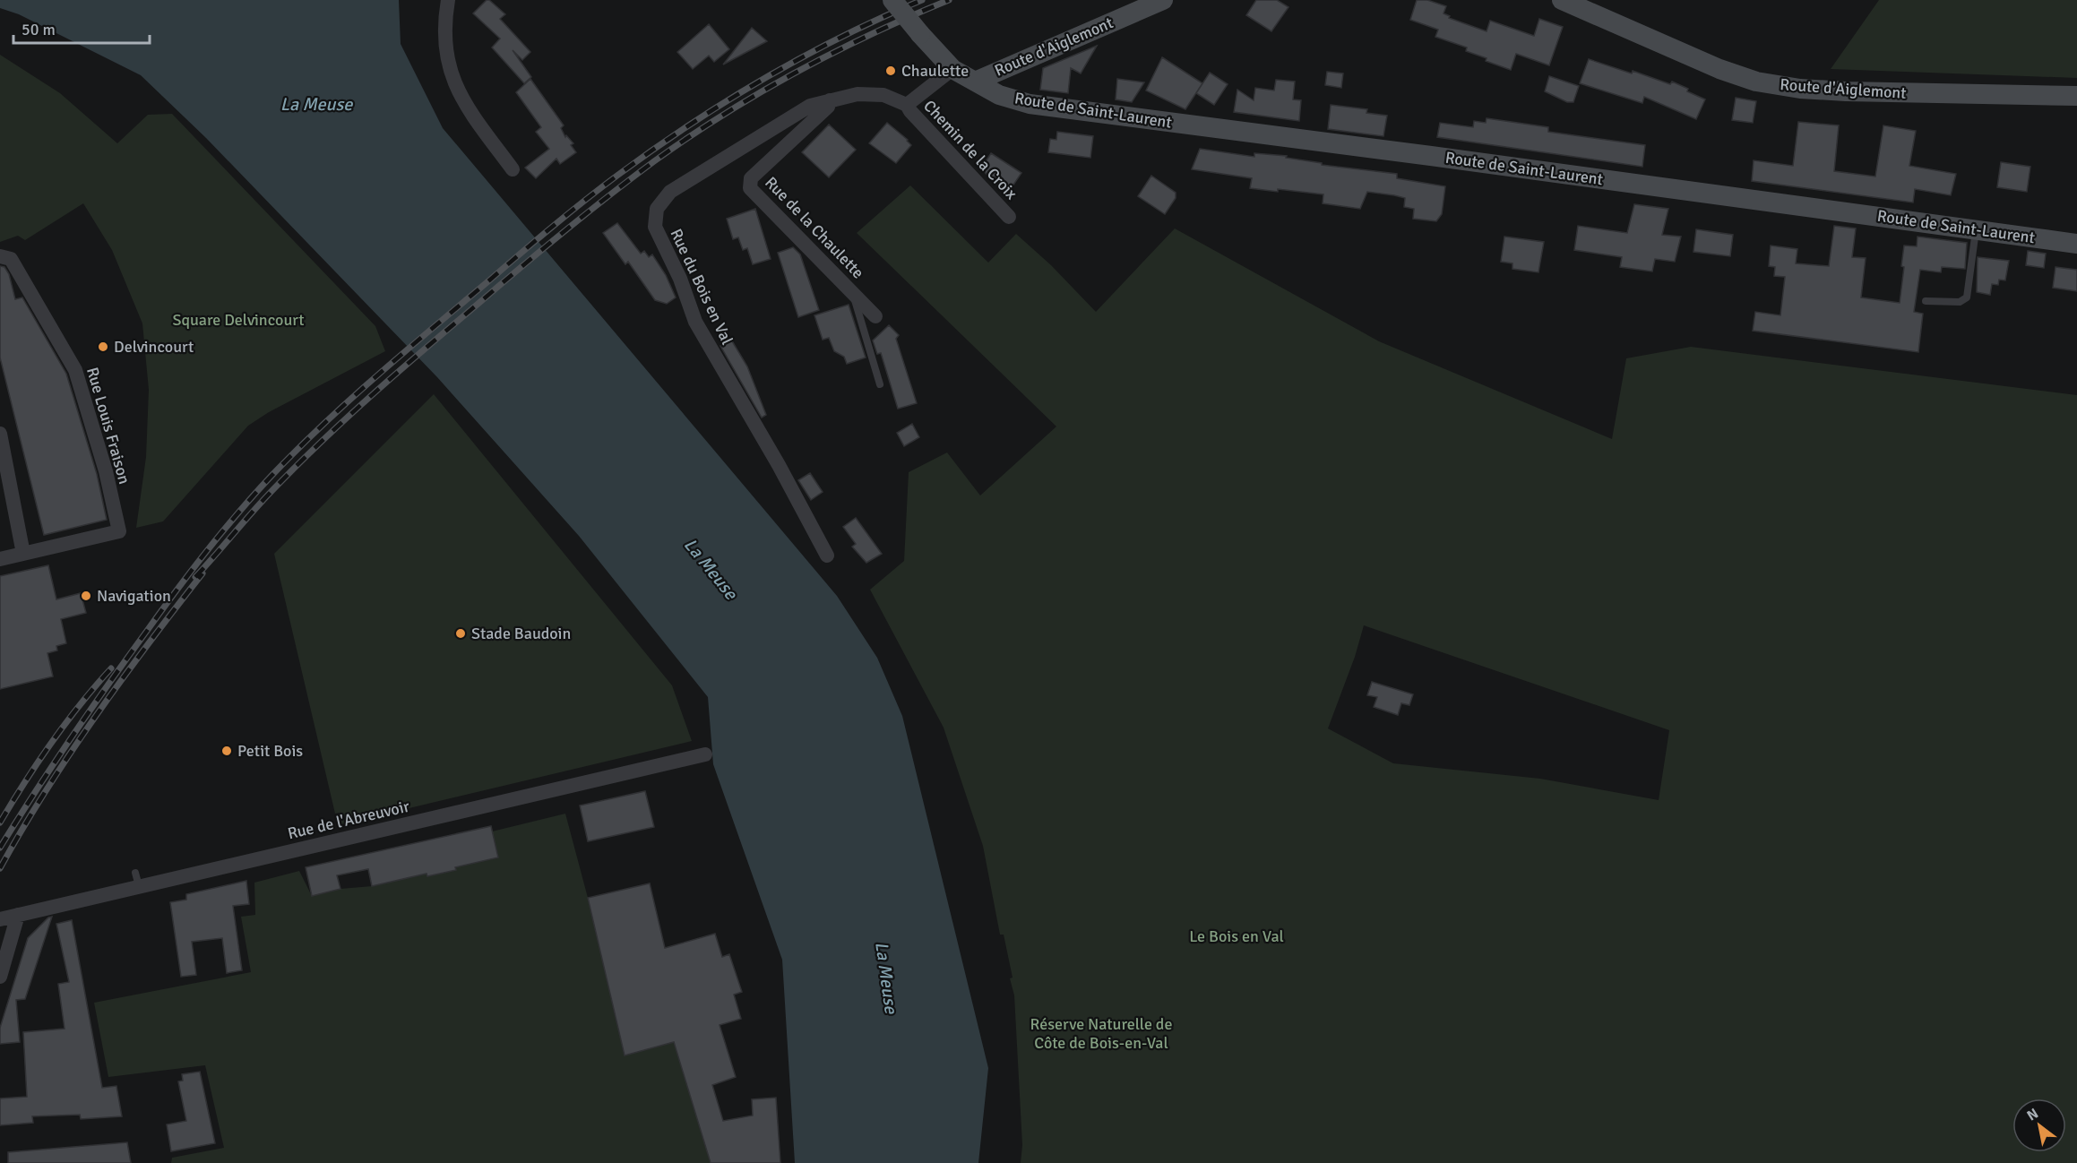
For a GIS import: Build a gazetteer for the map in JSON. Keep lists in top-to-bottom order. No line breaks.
{"streets":{"street":["Route d'Aiglemont","Route de Saint-Laurent","Chemin de la Croix","Rue de la Chaulette","Rue du Bois en Val","Rue Louis Fraison","Rue de l'Abreuvoir"]},"crossings":[["Route d'Aiglemont","Route de Saint-Laurent"],["Rue de la Chaulette","Rue du Bois en Val"]],"water":["La Meuse"],"parks":["Square Delvincourt","Le Bois en Val","Réserve Naturelle de Côte de Bois-en-Val"],"places":["Chaulette","Delvincourt","Navigation","Stade Baudoin","Petit Bois"],"scale_bar":"50 m","north":"top left"}
